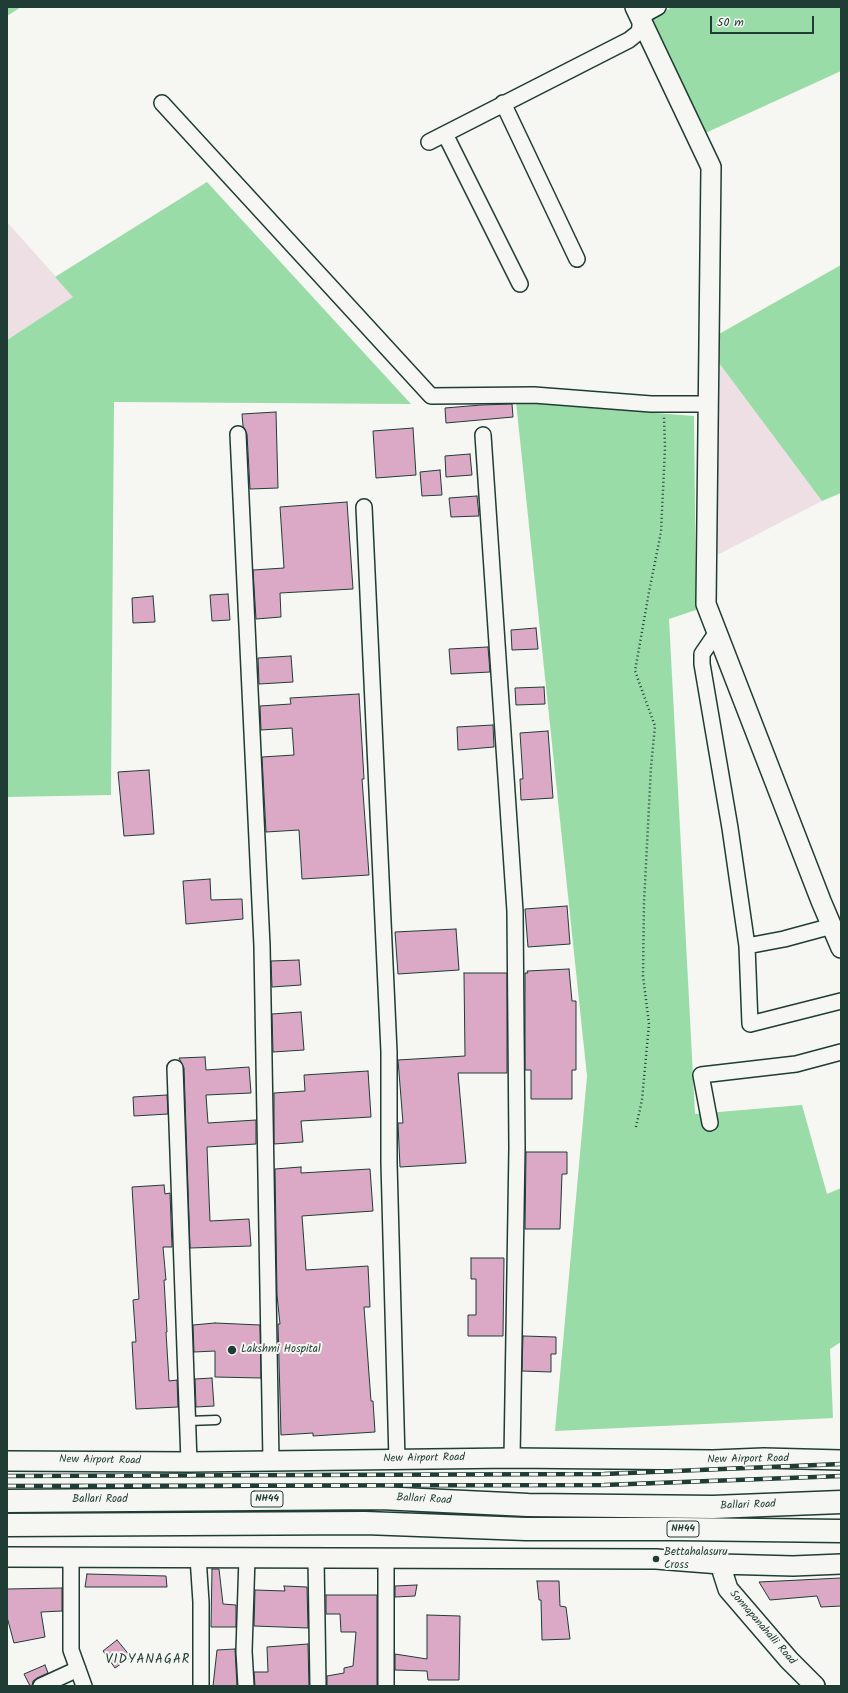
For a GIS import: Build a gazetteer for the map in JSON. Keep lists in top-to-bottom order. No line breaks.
{"streets":{"highway":["NH44","Ballari Road"],"street":["New Airport Road","Sonnapanahalli Road"]},"districts":["VIDYANAGAR"],"places":["Lakshmi Hospital","Bettahalasuru Cross"],"scale_bar":"50 m"}
